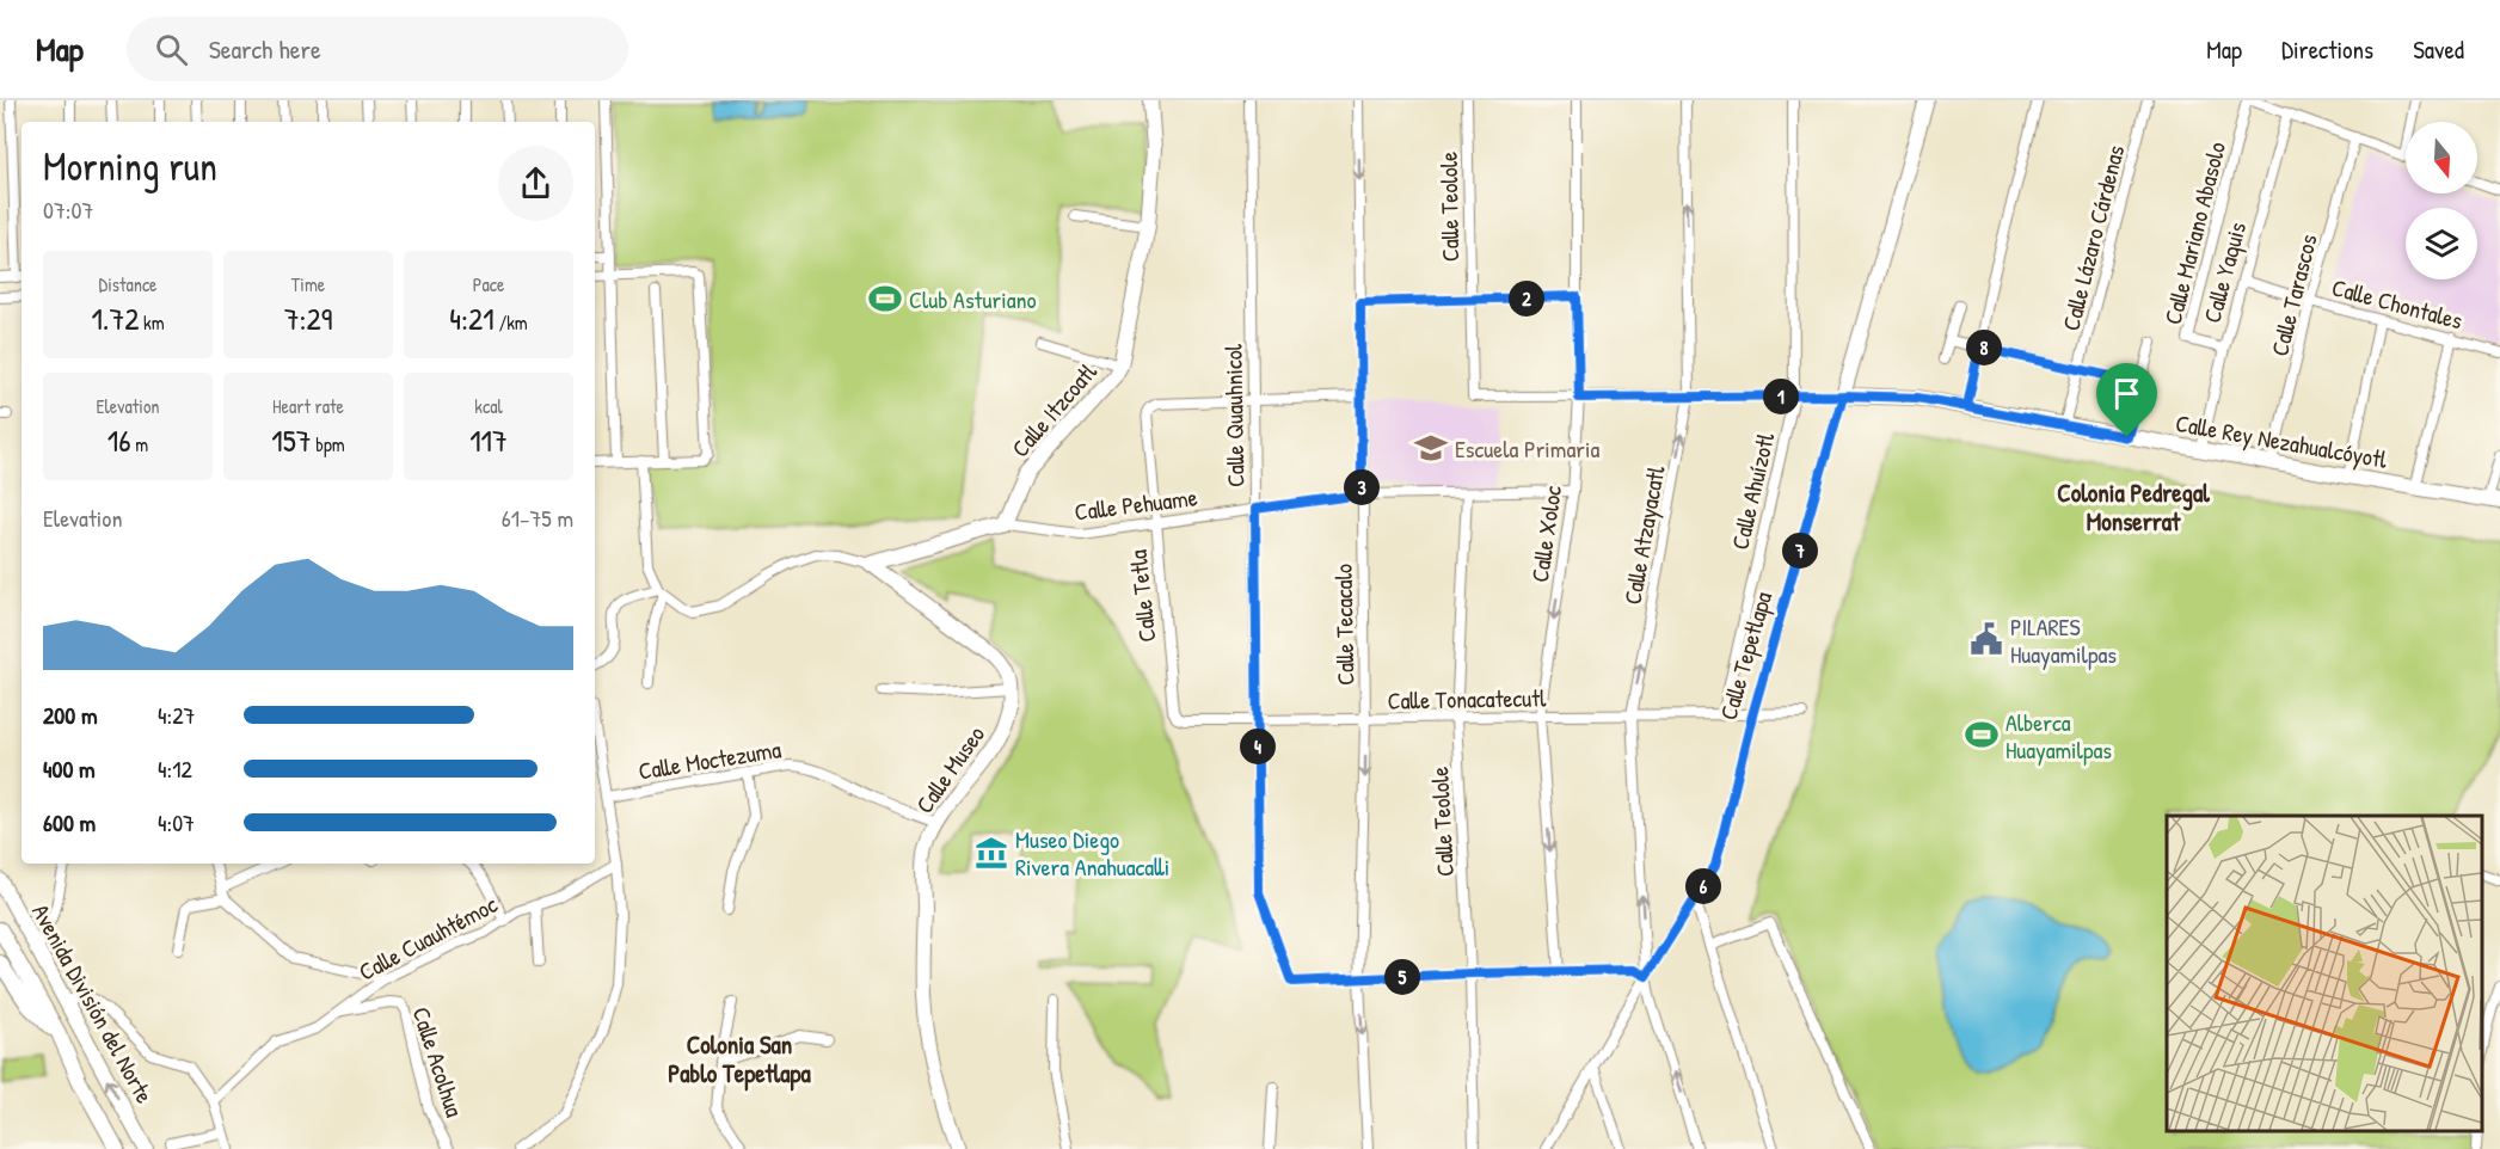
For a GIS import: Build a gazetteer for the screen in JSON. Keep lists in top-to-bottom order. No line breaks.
{"streets":{"street":["Calle Teolole","Calle Mariano Abasolo","Calle Lázaro Cárdenas","Calle Yaquis","Calle Tarascos","Calle Chontales","Calle Itzcoatl","Calle Quauhnicol","Calle Rey Nezahualcóyotl","Calle Ahuízotl","Calle Pehuame","Calle Xoloc","Calle Atzayacatl","Calle Tetla","Calle Tecacalo","Calle Tepetlapa","Calle Tonacatecutl","Calle Moctezuma","Calle Museo","Calle Cuauhtémoc","Avenida División del Norte","Calle Acolhua"]},"crossings":[["Calle Teolole","Calle Pehuame"],["Calle Teolole","Calle Xoloc"],["Calle Teolole","Calle Tonacatecutl"],["Calle Mariano Abasolo","Calle Yaquis"],["Calle Lázaro Cárdenas","Calle Rey Nezahualcóyotl"],["Calle Yaquis","Calle Chontales"],["Calle Yaquis","Calle Rey Nezahualcóyotl"],["Calle Tarascos","Calle Chontales"],["Calle Tarascos","Calle Rey Nezahualcóyotl"],["Calle Itzcoatl","Calle Pehuame"],["Calle Quauhnicol","Calle Pehuame"],["Calle Quauhnicol","Calle Tetla"],["Calle Quauhnicol","Calle Tecacalo"],["Calle Quauhnicol","Calle Tonacatecutl"],["Calle Rey Nezahualcóyotl","Calle Tepetlapa"],["Calle Ahuízotl","Calle Tonacatecutl"],["Calle Pehuame","Calle Xoloc"],["Calle Pehuame","Calle Tetla"],["Calle Pehuame","Calle Tecacalo"],["Calle Xoloc","Calle Tonacatecutl"],["Calle Atzayacatl","Calle Tepetlapa"],["Calle Atzayacatl","Calle Tonacatecutl"],["Calle Tetla","Calle Tonacatecutl"],["Calle Tecacalo","Calle Tonacatecutl"],["Calle Tepetlapa","Calle Tonacatecutl"],["Calle Moctezuma","Calle Museo"],["Calle Cuauhtémoc","Calle Acolhua"]],"one_way":["Calle Xoloc","Calle Tecacalo"],"districts":["Colonia Pedregal Monserrat","Colonia San Pablo Tepetlapa"],"places":{"sports":["Club Asturiano","Alberca Huayamilpas"],"school or university":["Escuela Primaria"],"public building":["PILARES Huayamilpas"],"museum":["Museo Diego Rivera Anahuacalli"]},"north":"bottom","page":{"header":"Map","search":"Search here","nav":["Map","Directions","Saved"],"heading":["Morning run","07:07"],"stats":[["Distance","1.72 km"],["Time","7:29"],["Pace","4:21 /km"],["Elevation","16 m"],["Heart rate","157 bpm"],["kcal","117"]],"pins":["2","8","1","3","7","4","6","5"],"chart":["Elevation","61–75 m"],"list":[{"name":"200 m","note":"4:27"},{"name":"400 m","note":"4:12"},{"name":"600 m","note":"4:07"}]}}
